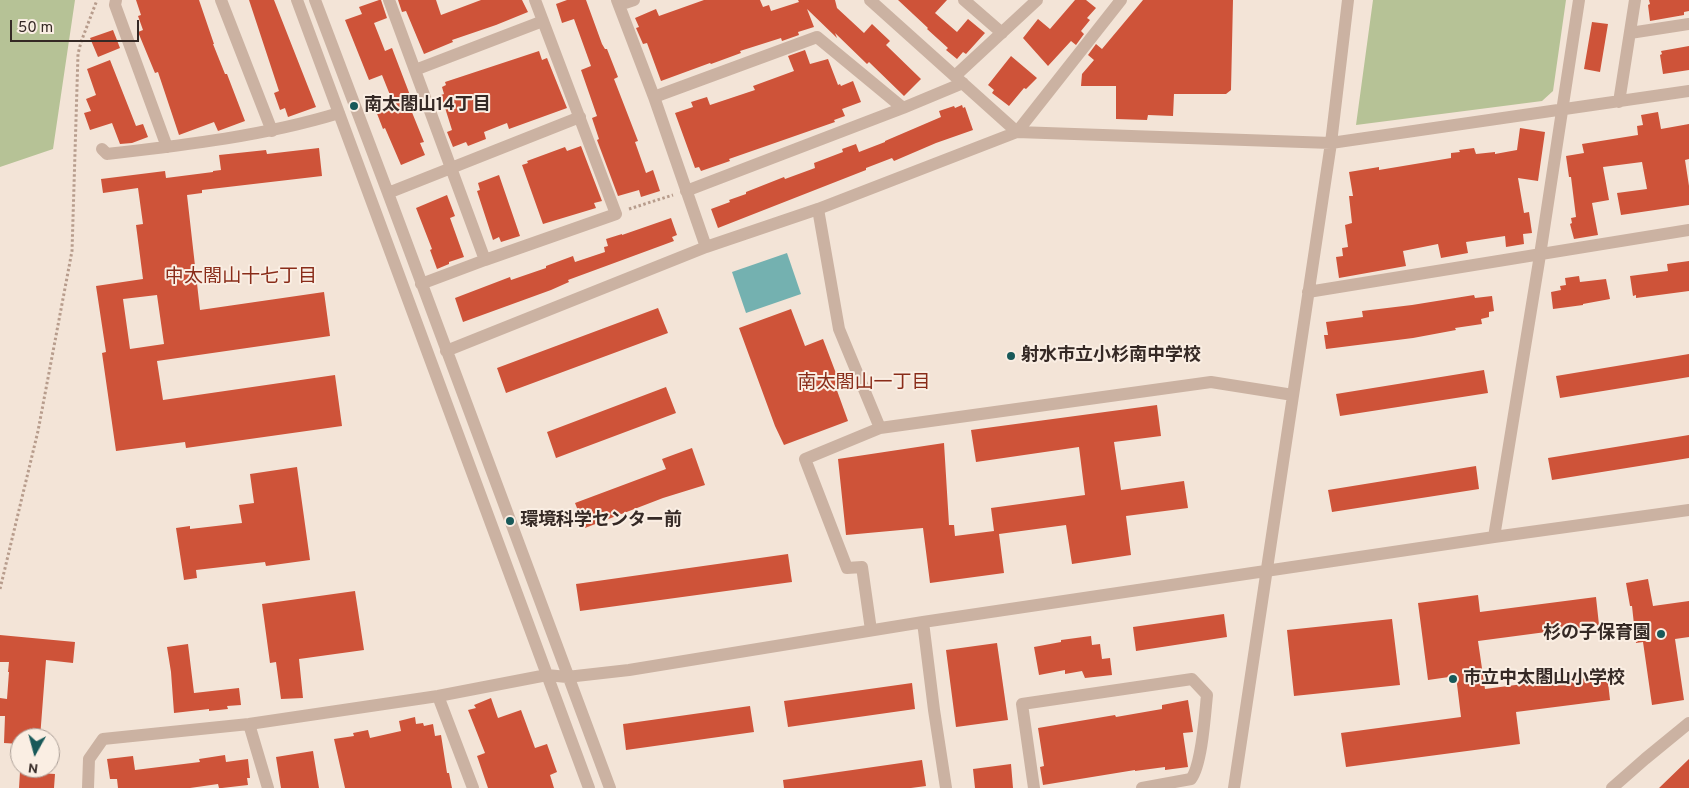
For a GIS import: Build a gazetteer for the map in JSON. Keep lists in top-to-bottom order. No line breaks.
{"districts":["中太閤山十七丁目","南太閤山一丁目"],"places":["南太閤山14丁目","射水市立小杉南中学校","環境科学センター前","杉の子保育園","市立中太閤山小学校"],"scale_bar":"50 m","north":"bottom"}
